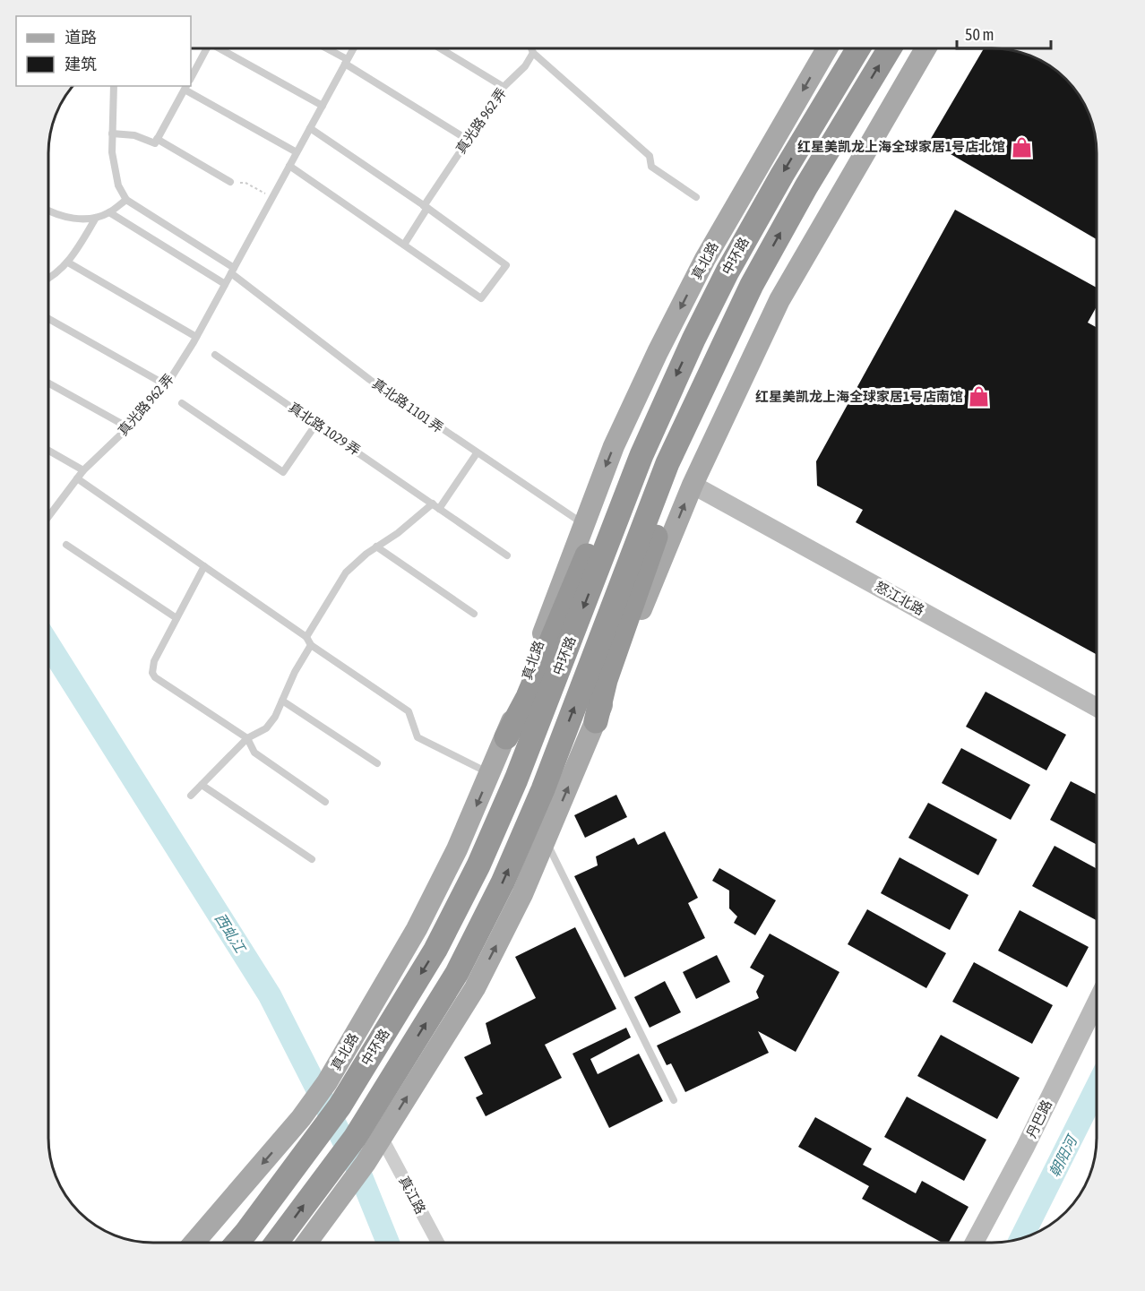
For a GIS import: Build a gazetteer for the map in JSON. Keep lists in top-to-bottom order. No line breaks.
{"streets":{"highway":["中环路"],"main road":["真北路"],"street":["怒江北路","丹巴路","真江路"],"lane":["真光路 962 弄","真北路 1101 弄","真北路 1029 弄"]},"crossings":[["真光路 962 弄","真北路 1101 弄"],["真北路","真北路 1101 弄"]],"water":["西虬江","朝阳河"],"places":{"shop":["红星美凯龙上海全球家居1号店北馆","红星美凯龙上海全球家居1号店南馆"]},"legend":["道路","建筑"],"scale_bar":"50 m"}
